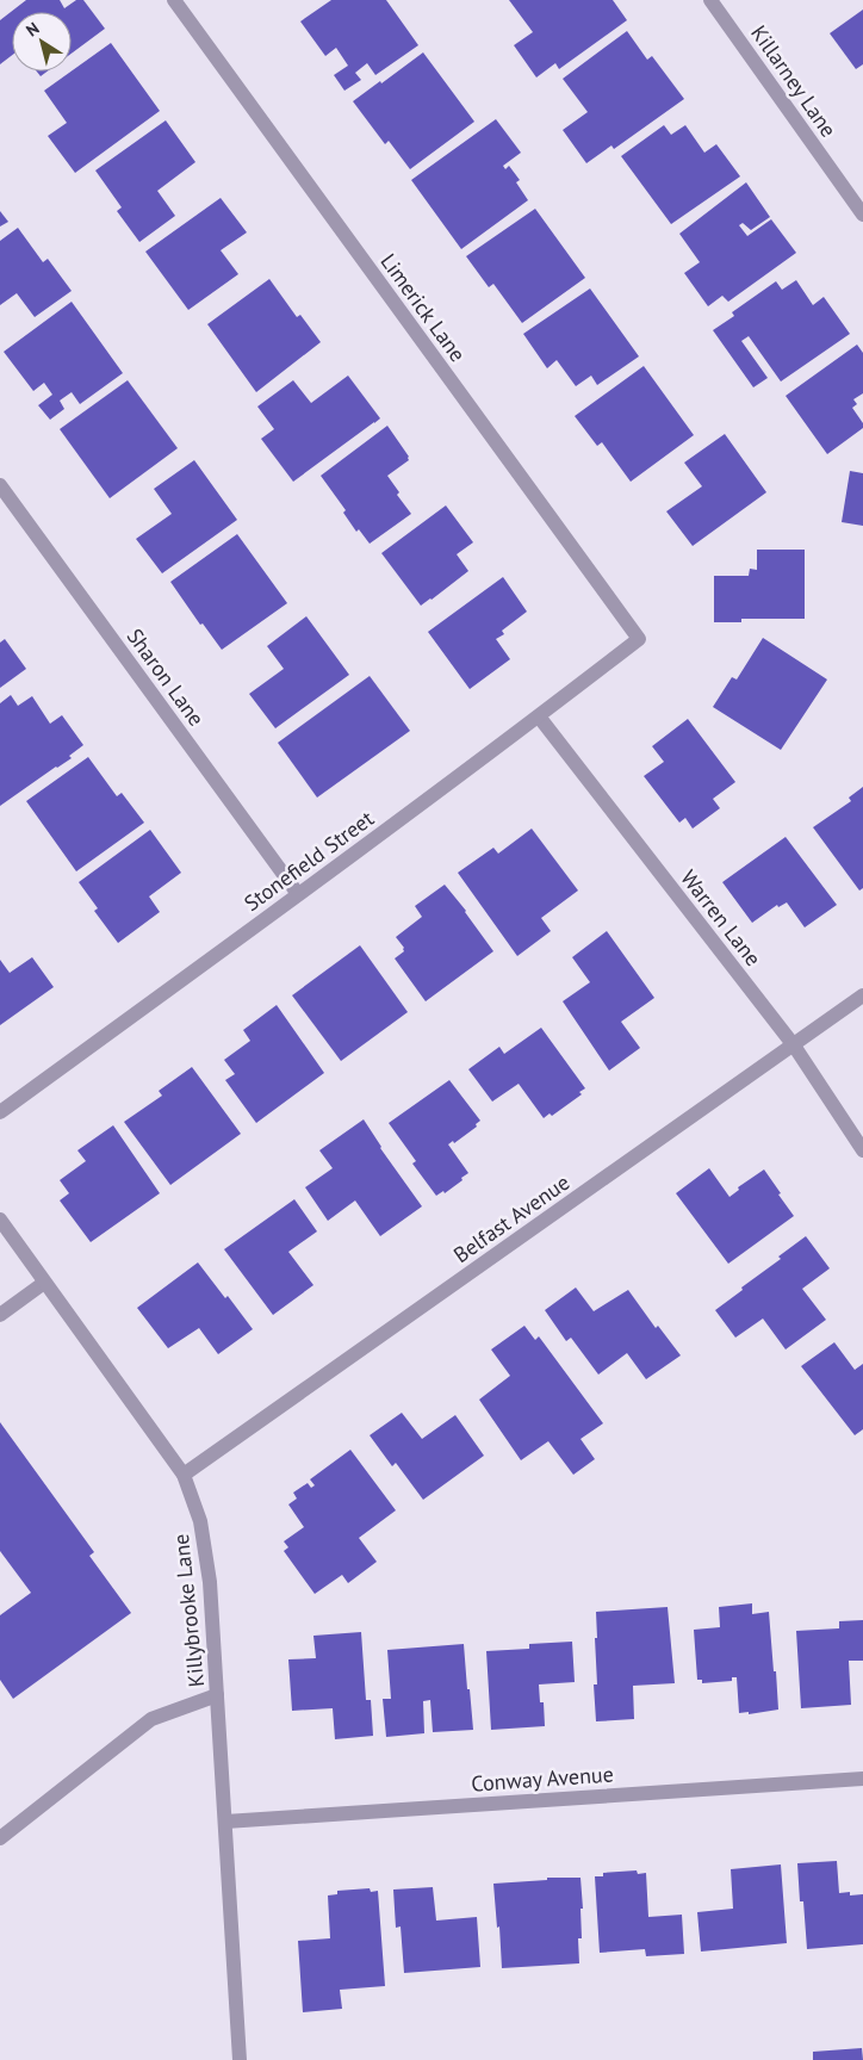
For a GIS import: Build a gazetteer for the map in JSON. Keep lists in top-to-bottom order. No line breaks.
{"streets":{"street":["Killarney Lane","Limerick Lane","Sharon Lane","Stonefield Street","Warren Lane","Belfast Avenue","Killybrooke Lane","Conway Avenue"]},"crossings":[["Limerick Lane","Stonefield Street"],["Sharon Lane","Stonefield Street"],["Stonefield Street","Warren Lane"],["Warren Lane","Belfast Avenue"],["Belfast Avenue","Killybrooke Lane"],["Killybrooke Lane","Conway Avenue"]],"north":"top left"}
